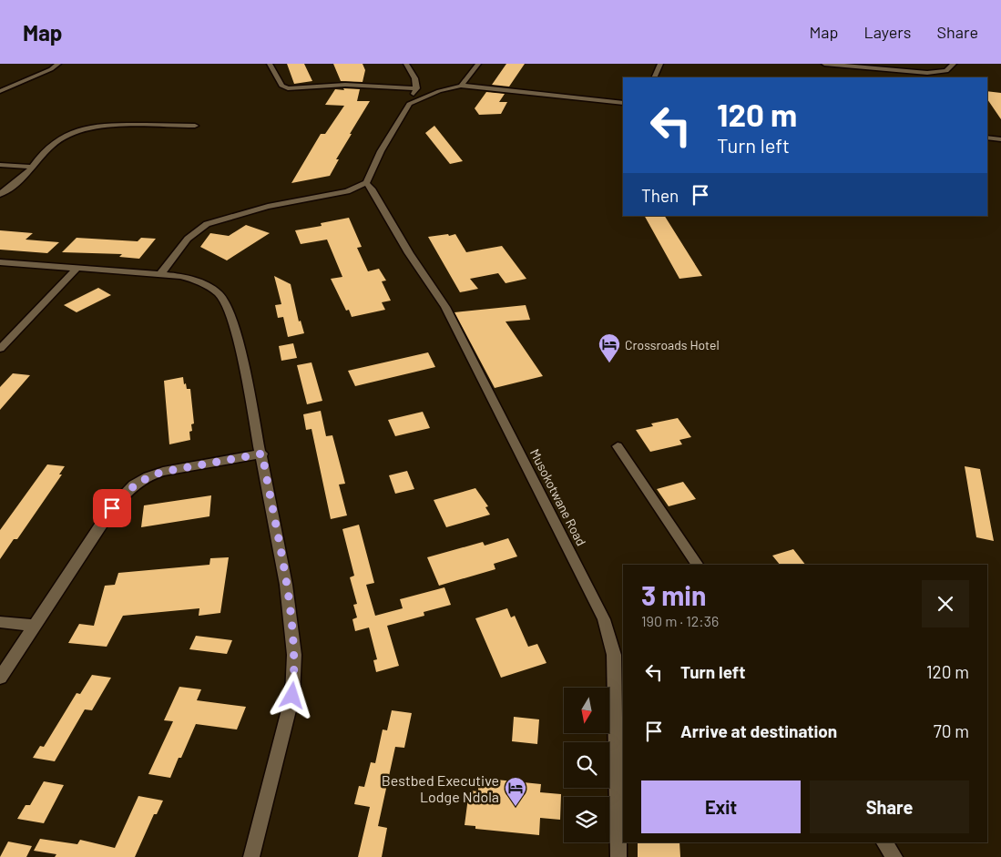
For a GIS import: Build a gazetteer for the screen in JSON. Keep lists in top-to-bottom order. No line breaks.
{"streets":{"street":["Musokotwane Road"]},"places":{"hotel":["Crossroads Hotel","Bestbed Executive Lodge Ndola"]},"north":"bottom","page":{"header":"Map","nav":["Map","Layers","Share"],"turn":["120 m","Turn left"],"then":"Then","heading":["3 min","190 m · 12:36"],"list":[{"name":"Turn left","value":"120 m"},{"name":"Arrive at destination","value":"70 m"}],"buttons":["Exit","Share"]}}
